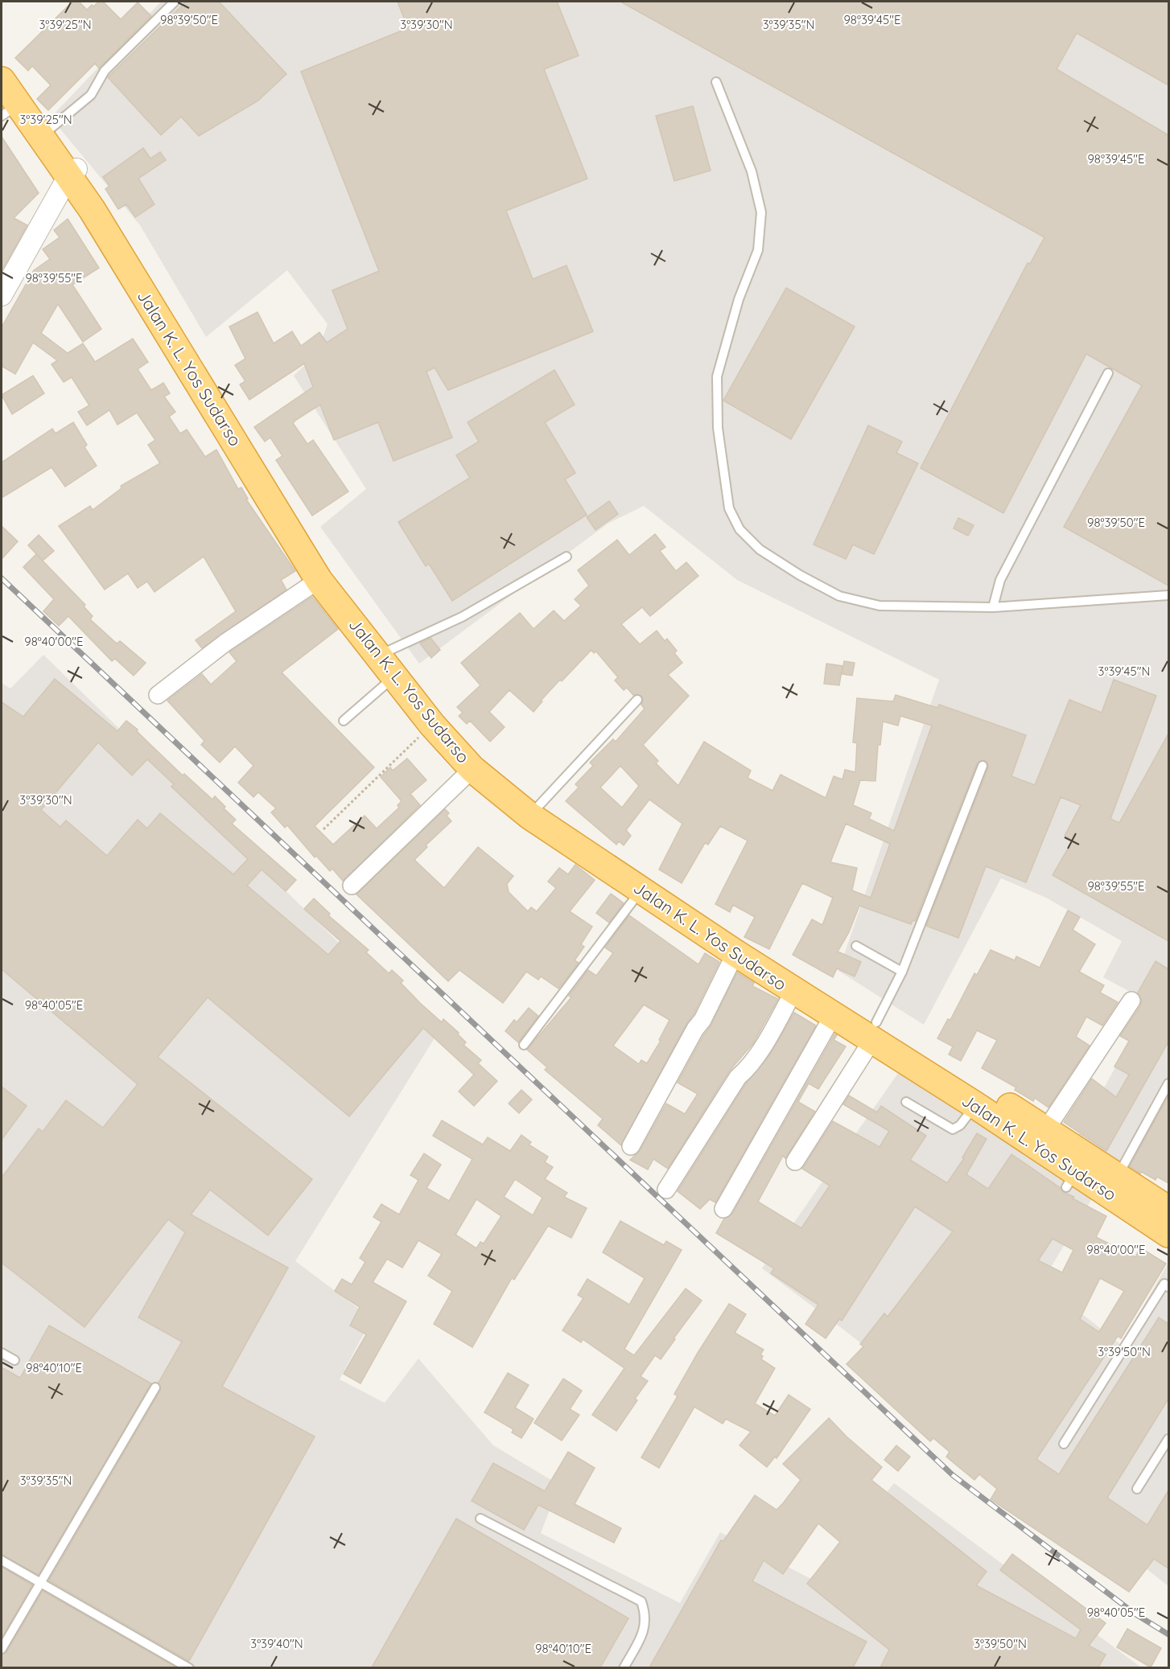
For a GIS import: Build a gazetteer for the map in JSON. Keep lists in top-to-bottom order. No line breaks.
{"streets":{"highway":["Jalan K. L. Yos Sudarso"]},"coordinates":["98°39'50\"E","98°39'45\"E","3°39'25\"N","3°39'30\"N","3°39'35\"N","98°39'55\"E","98°40'00\"E","3°39'45\"N","98°40'05\"E","3°39'50\"N","98°40'10\"E","3°39'40\"N"]}
